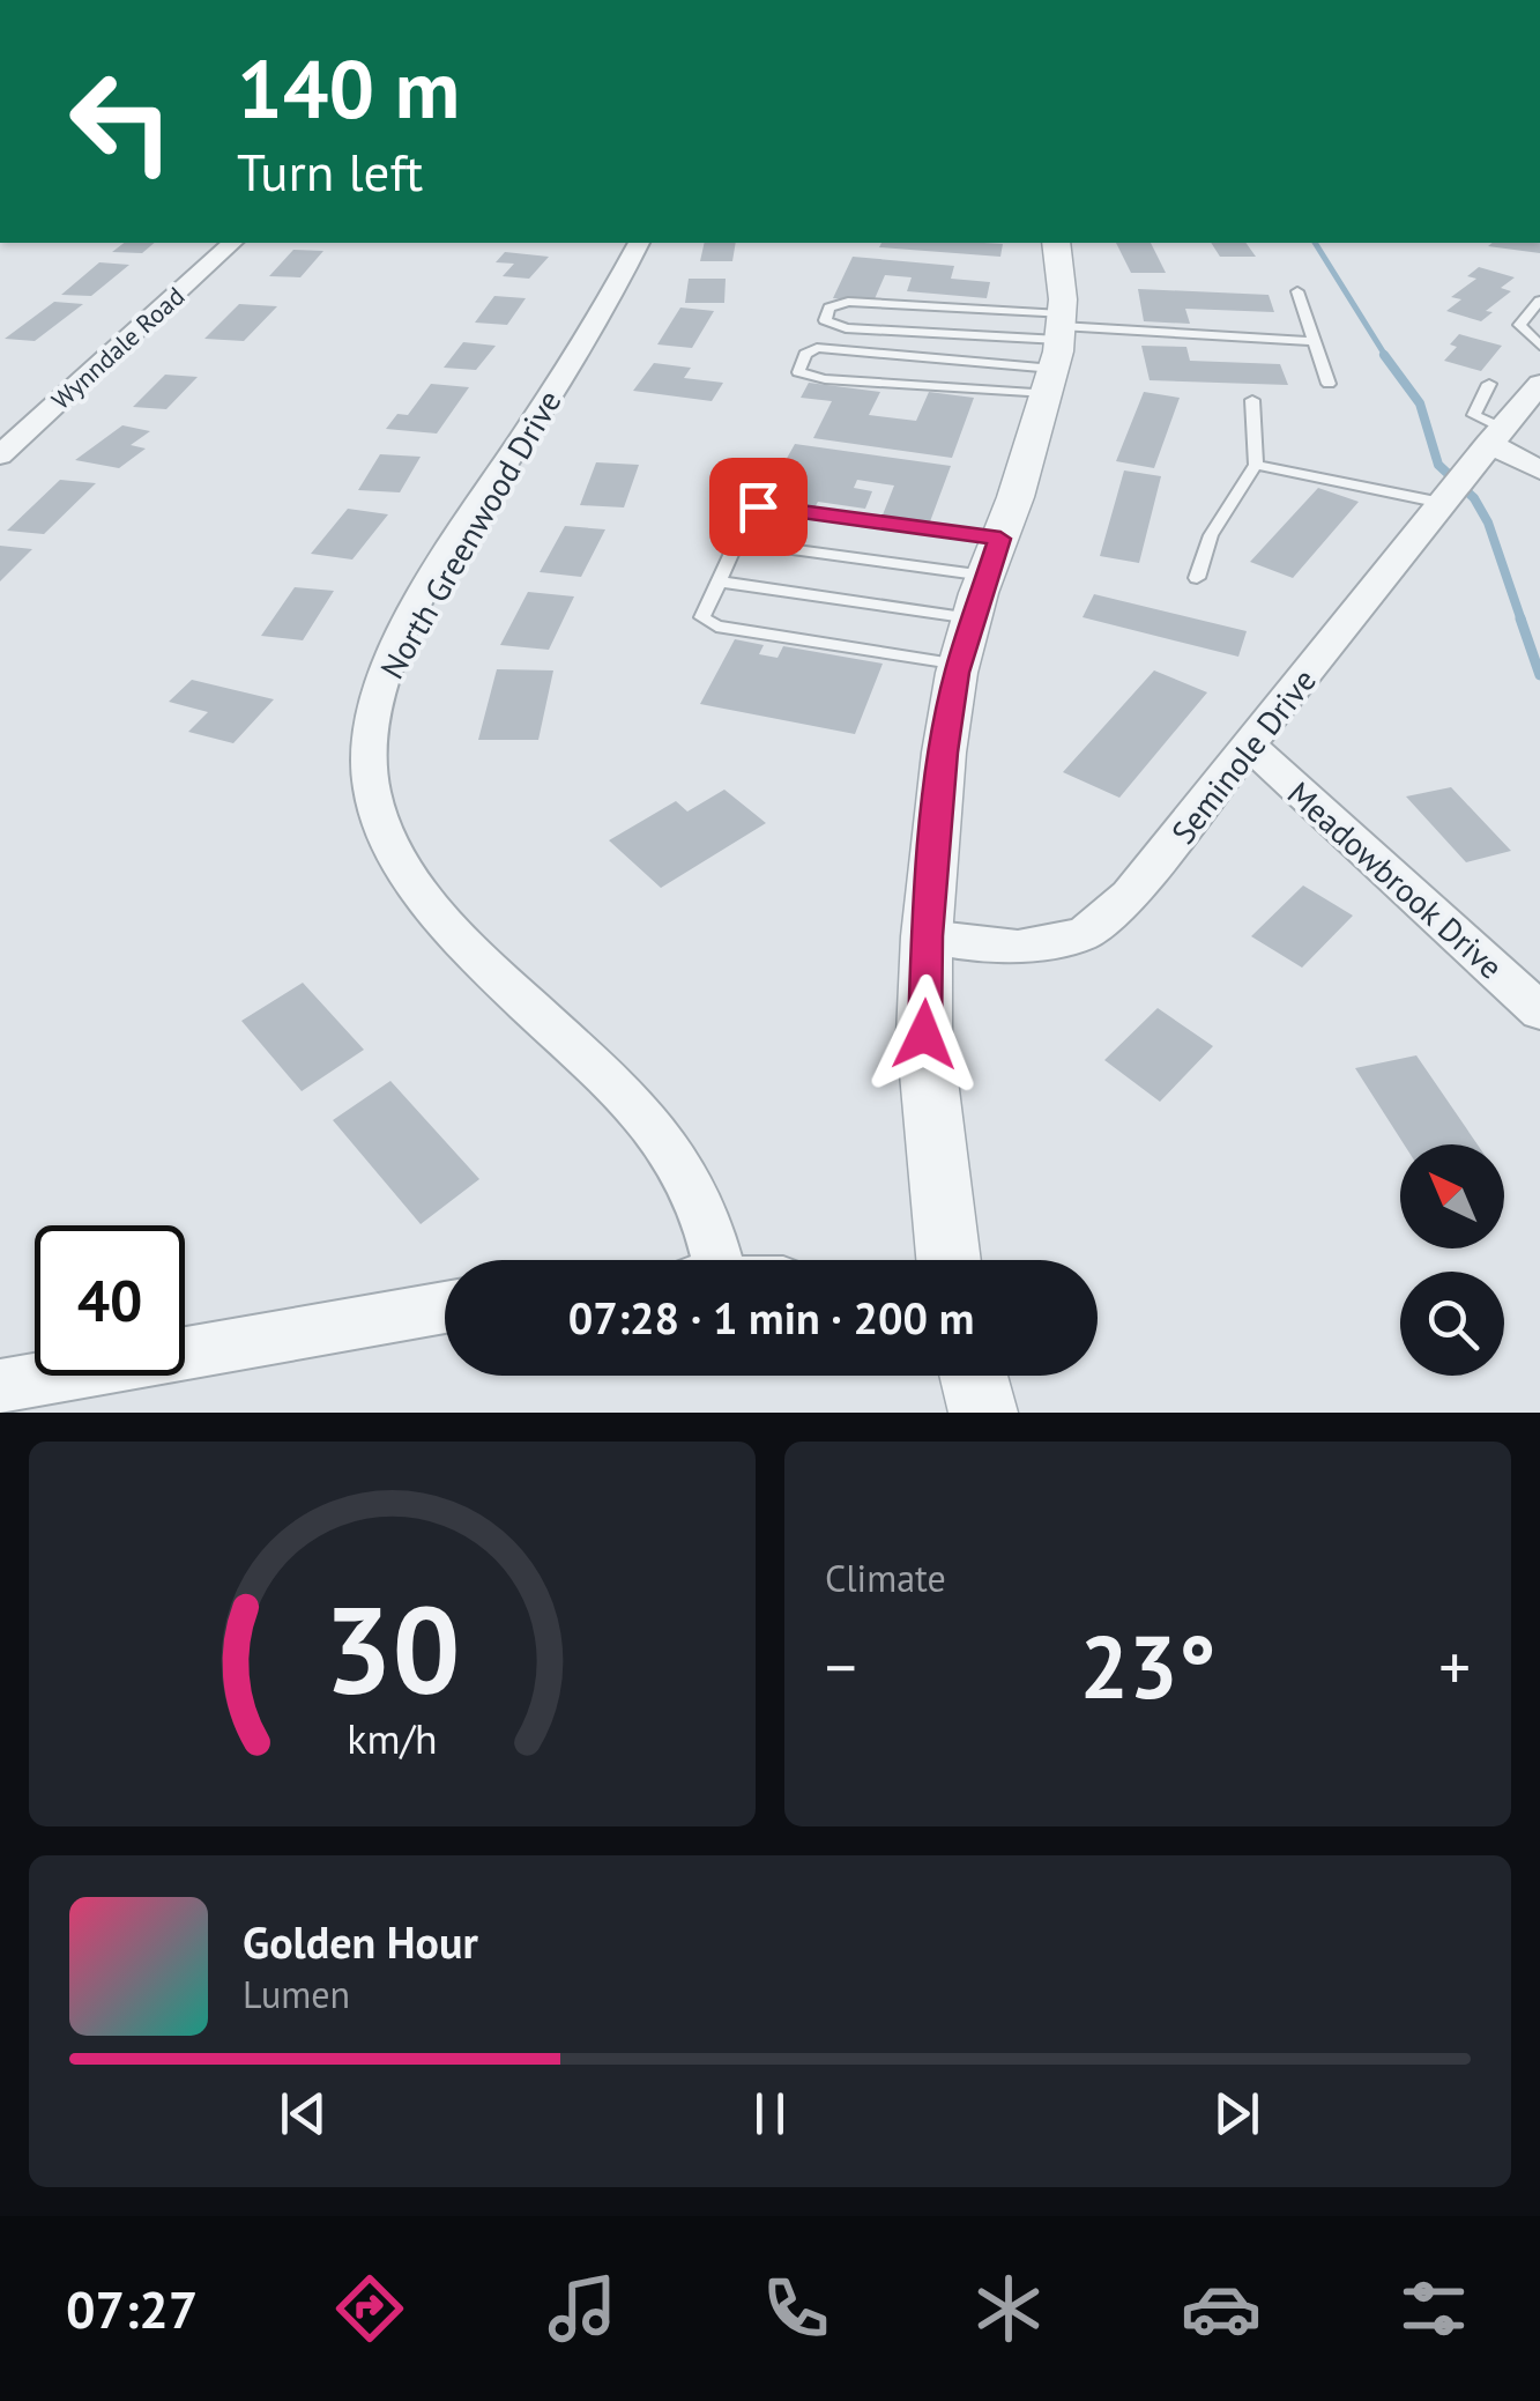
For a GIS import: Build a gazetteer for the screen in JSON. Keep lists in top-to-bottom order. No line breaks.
{"streets":{"street":["Wynndale Road","North Greenwood Drive","Seminole Drive","Meadowbrook Drive"]},"crossings":[["Seminole Drive","Meadowbrook Drive"]],"north":"top left","page":{"turn":["140 m","Turn left"],"limit":"40","trip":"07:28 · 1 min · 200 m","tile":"Climate","heat":["−","23°","+"],"song":["Golden Hour","Lumen"],"tabs":"07:27","gauge":["30","km/h"]}}
